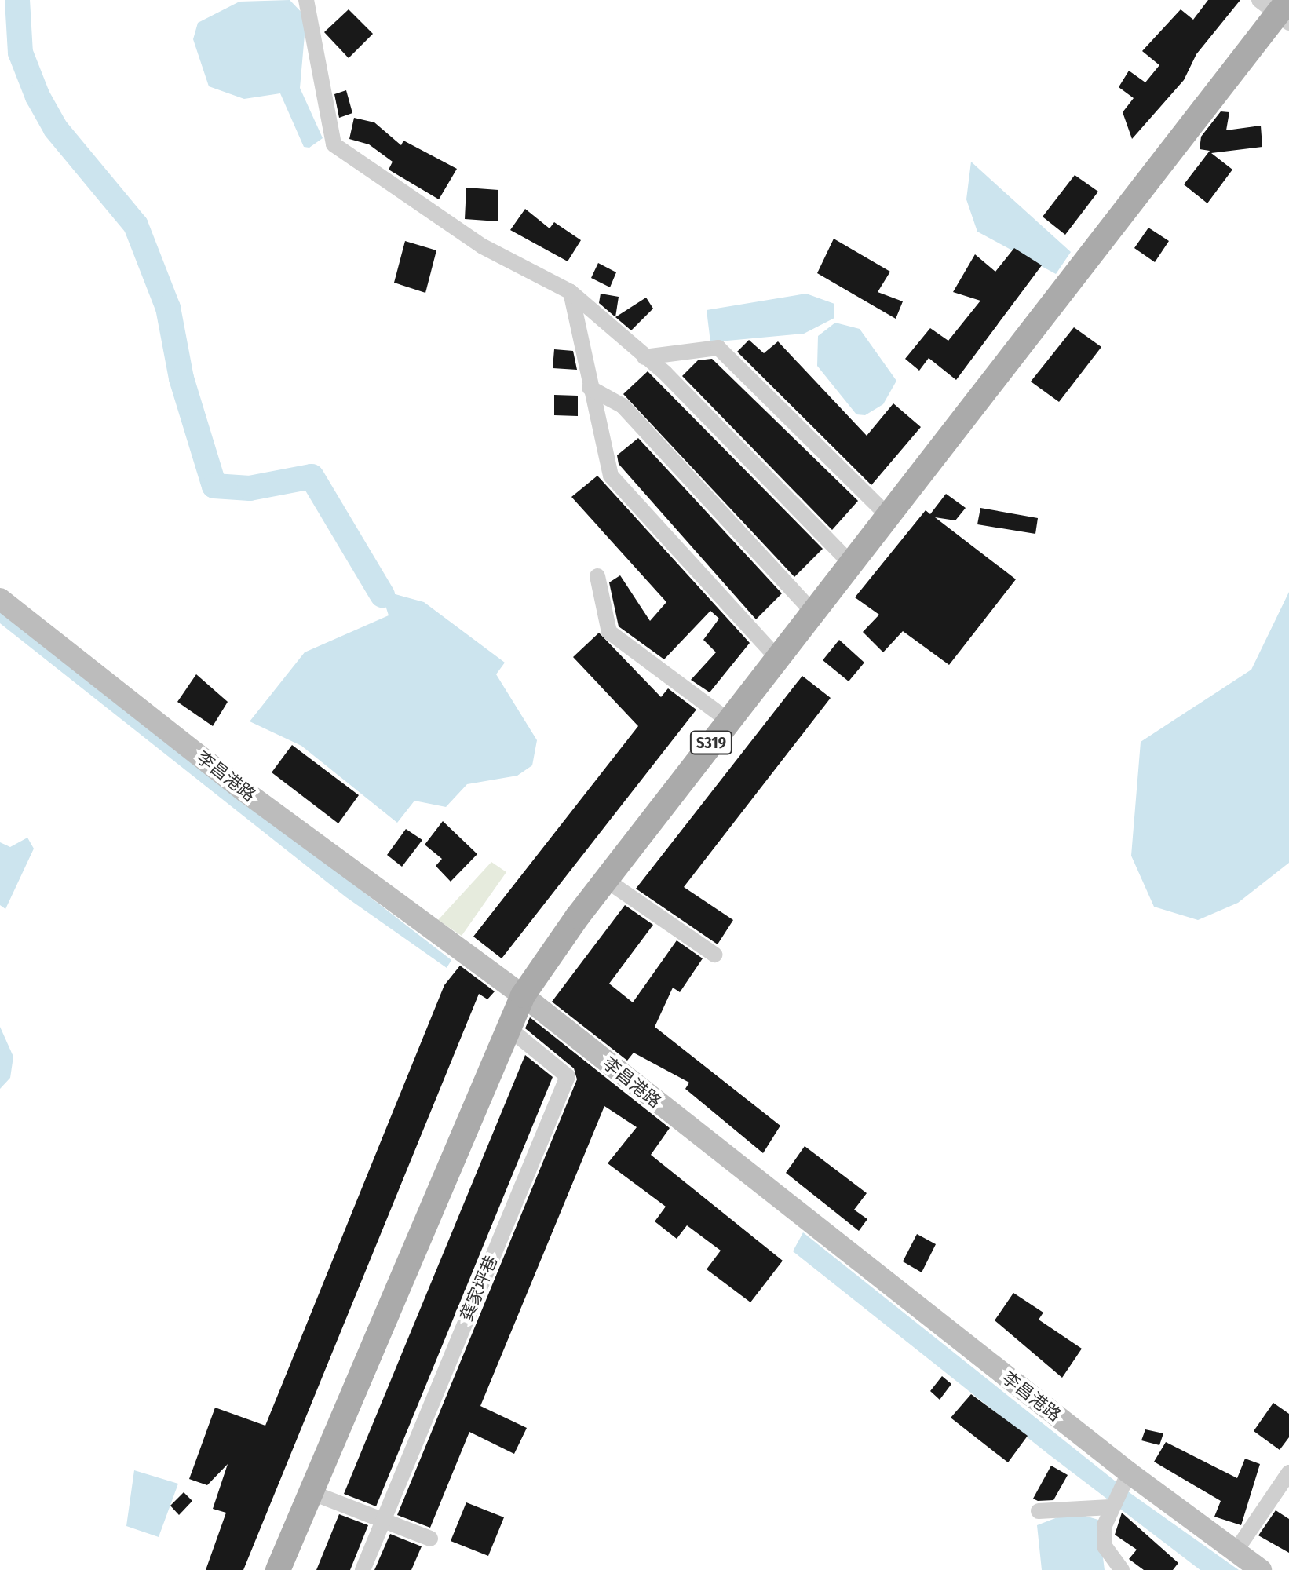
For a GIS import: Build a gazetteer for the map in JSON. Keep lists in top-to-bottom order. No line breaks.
{"streets":{"main road":["S319"],"street":["李昌港路","龚家坪巷"]},"crossings":[["S319","李昌港路"],["S319","龚家坪巷"]]}
